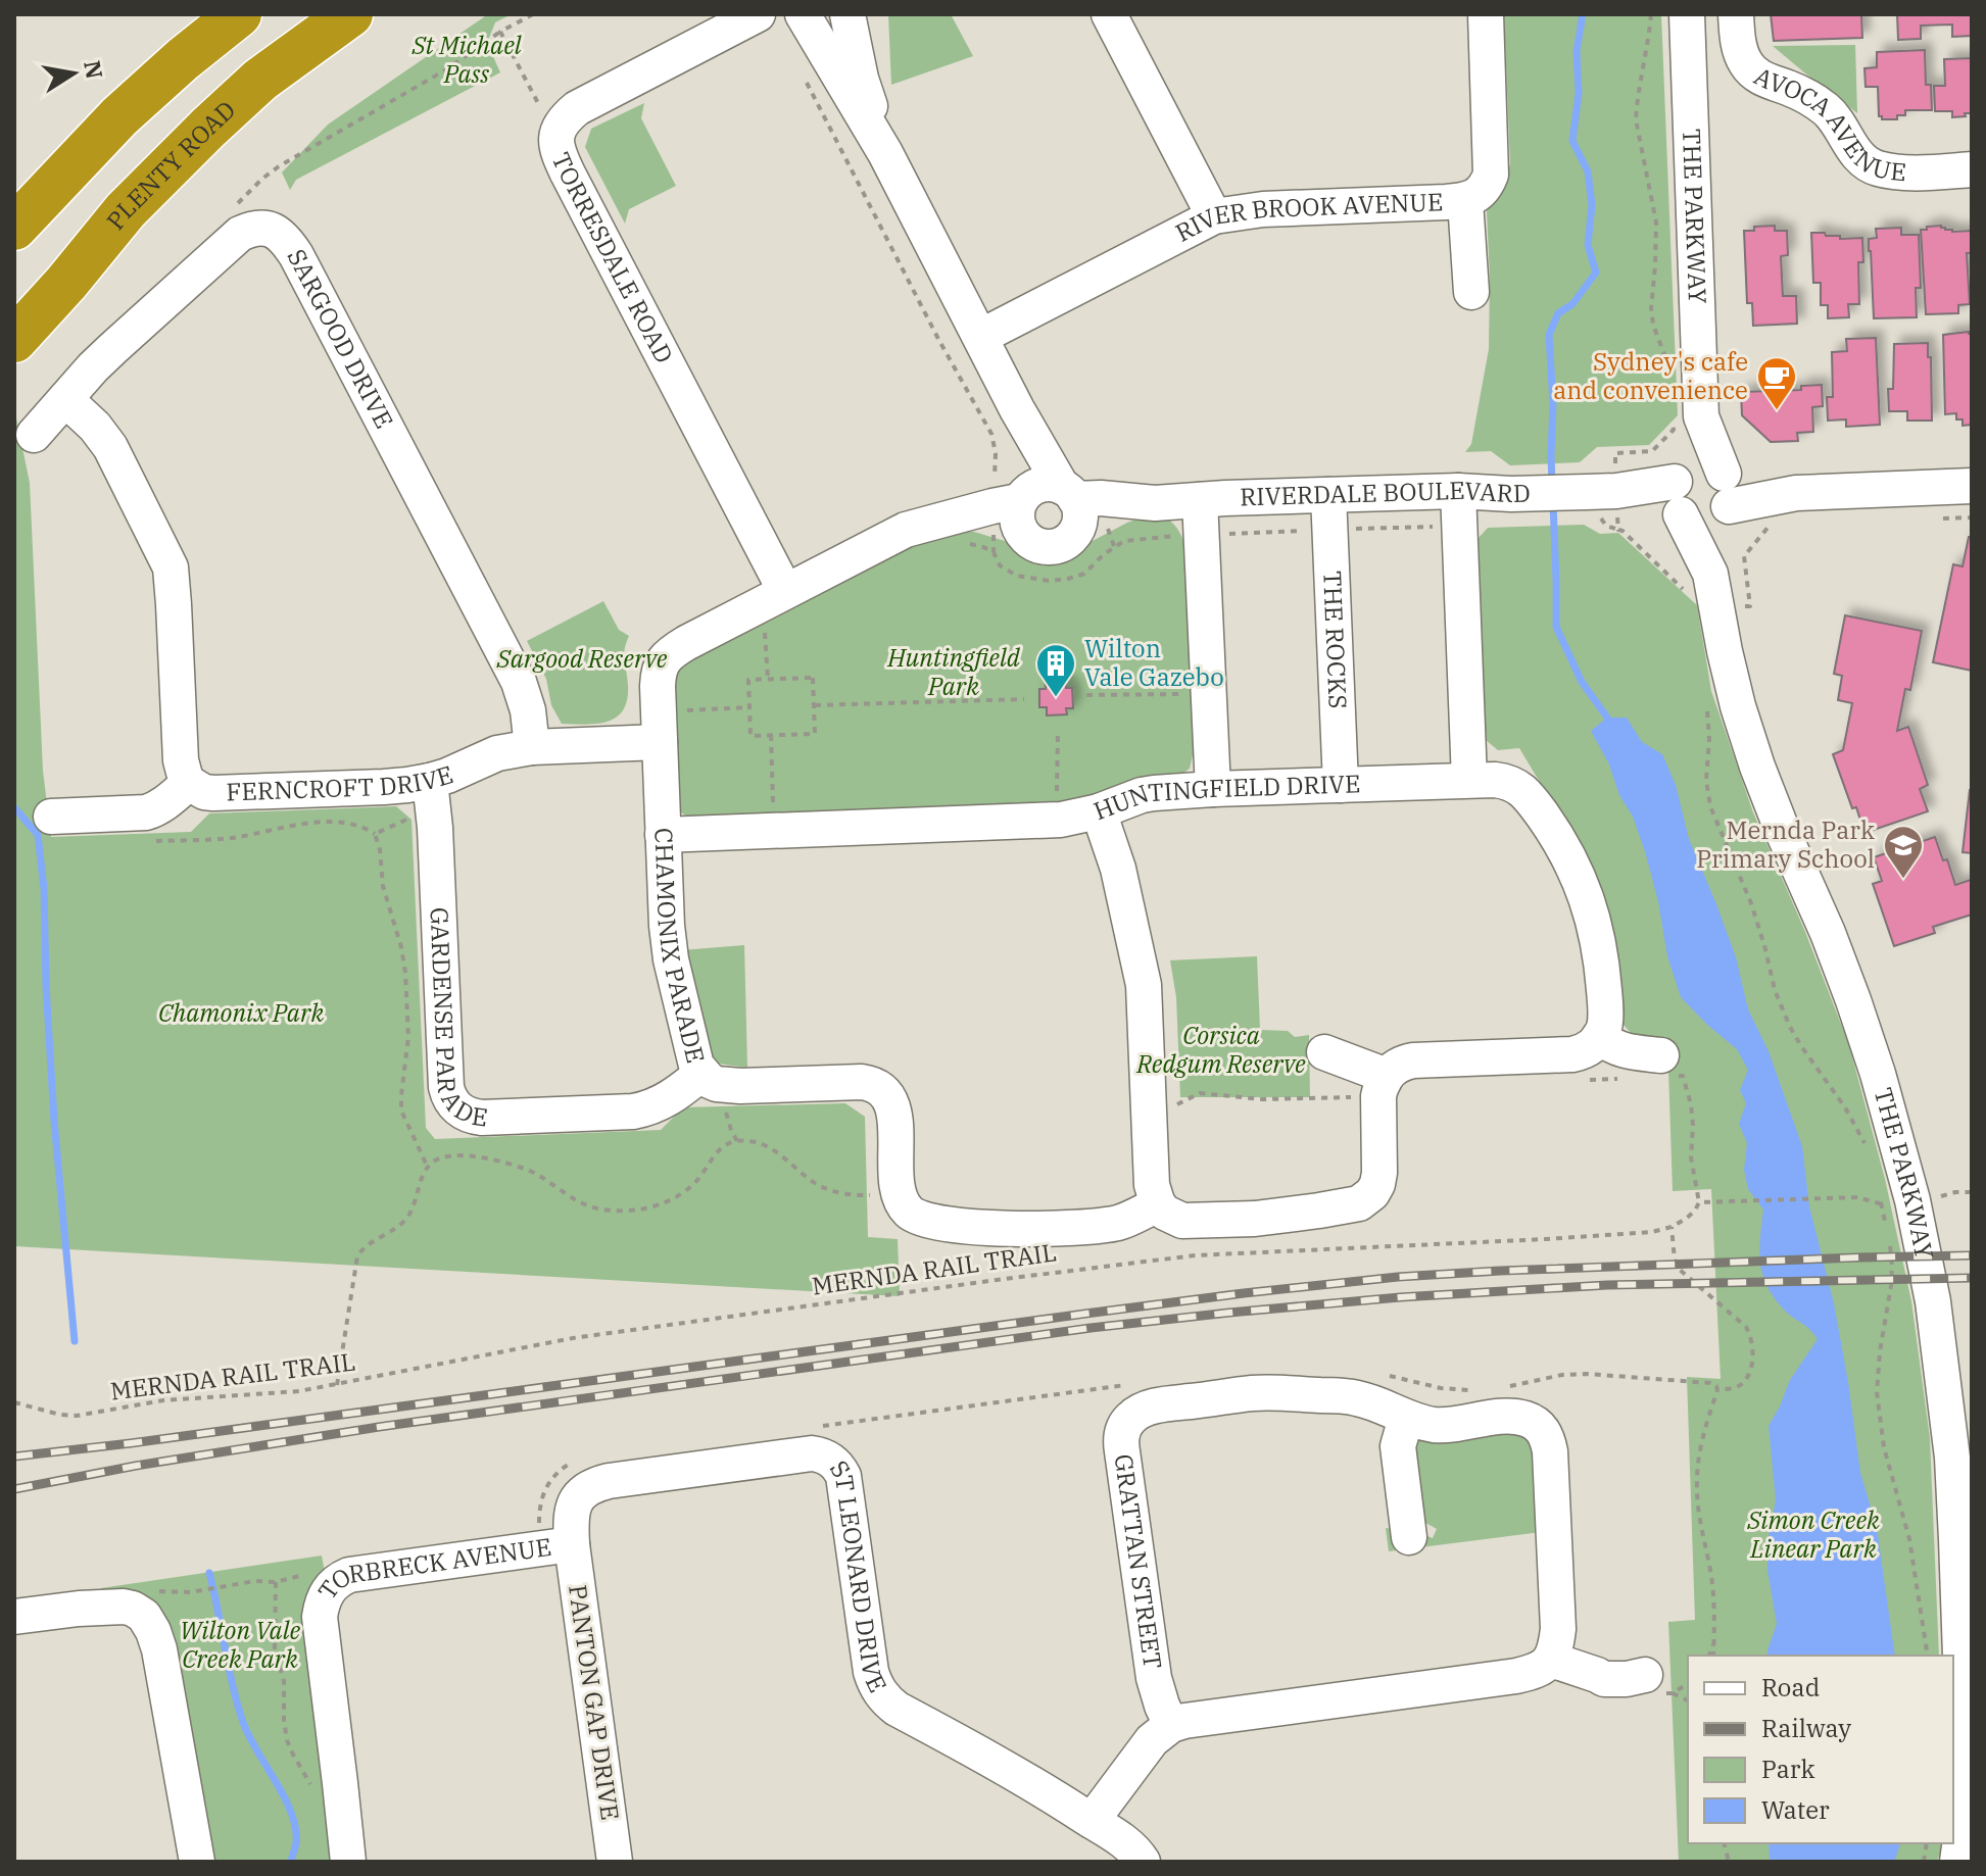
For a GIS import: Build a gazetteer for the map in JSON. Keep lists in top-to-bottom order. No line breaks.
{"streets":{"highway":["PLENTY ROAD"],"street":["AVOCA AVENUE","THE PARKWAY","RIVER BROOK AVENUE","TORRESDALE ROAD","SARGOOD DRIVE","RIVERDALE BOULEVARD","THE ROCKS","FERNCROFT DRIVE","HUNTINGFIELD DRIVE","CHAMONIX PARADE","GARDENSE PARADE","GRATTAN STREET","TORBRECK AVENUE","ST LEONARD DRIVE","PANTON GAP DRIVE"],"path":["MERNDA RAIL TRAIL"]},"crossings":[["THE PARKWAY","RIVERDALE BOULEVARD"],["TORRESDALE ROAD","CHAMONIX PARADE"],["SARGOOD DRIVE","FERNCROFT DRIVE"],["RIVERDALE BOULEVARD","THE ROCKS"],["RIVERDALE BOULEVARD","CHAMONIX PARADE"],["THE ROCKS","HUNTINGFIELD DRIVE"],["FERNCROFT DRIVE","CHAMONIX PARADE"],["FERNCROFT DRIVE","GARDENSE PARADE"],["HUNTINGFIELD DRIVE","CHAMONIX PARADE"],["CHAMONIX PARADE","GARDENSE PARADE"],["TORBRECK AVENUE","ST LEONARD DRIVE"],["TORBRECK AVENUE","PANTON GAP DRIVE"],["ST LEONARD DRIVE","PANTON GAP DRIVE"]],"parks":["St Michael Pass","Huntingfield Park","Sargood Reserve","Chamonix Park","Corsica Redgum Reserve","Simon Creek Linear Park","Wilton Vale Creek Park"],"places":{"cafe":["Sydney's cafe and convenience"],"building":["Wilton Vale Gazebo"],"school or university":["Mernda Park Primary School"]},"legend":["Road","Railway","Park","Water"],"north":"right"}
